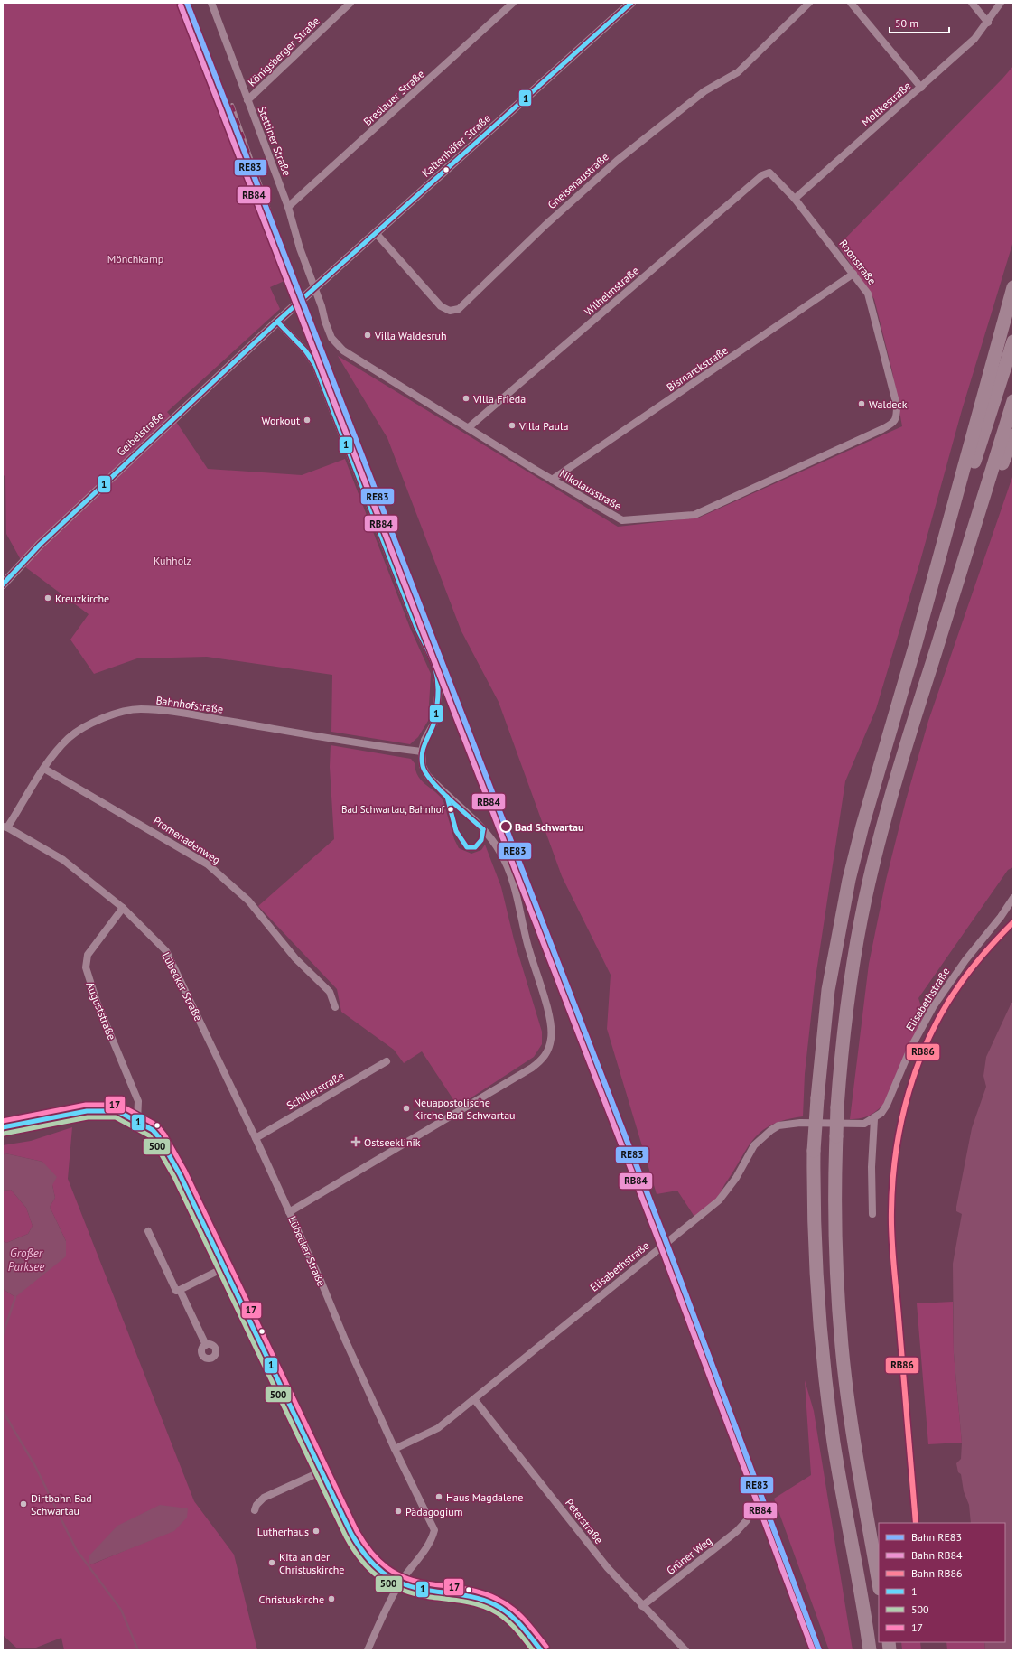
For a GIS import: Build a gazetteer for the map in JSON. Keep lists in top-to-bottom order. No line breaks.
{"streets":{"street":["Königsberger Straße","Breslauer Straße","Moltkestraße","Stettiner Straße","Kaltenhöfer Straße","Gneisenaustraße","Roonstraße","Wilhelmstraße","Bismarckstraße","Geibelstraße","Nikolausstraße","Bahnhofstraße","Promenadenweg","Lübecker Straße","Elisabethstraße","Auguststraße","Schillerstraße","Peterstraße","Grüner Weg"]},"crossings":[["Königsberger Straße","Stettiner Straße"],["Breslauer Straße","Stettiner Straße"],["Moltkestraße","Roonstraße"],["Stettiner Straße","Kaltenhöfer Straße"],["Stettiner Straße","Nikolausstraße"],["Kaltenhöfer Straße","Gneisenaustraße"],["Kaltenhöfer Straße","Geibelstraße"],["Kaltenhöfer Straße","Nikolausstraße"],["Roonstraße","Wilhelmstraße"],["Roonstraße","Bismarckstraße"],["Roonstraße","Nikolausstraße"],["Wilhelmstraße","Nikolausstraße"],["Bismarckstraße","Nikolausstraße"],["Bahnhofstraße","Promenadenweg"],["Bahnhofstraße","Lübecker Straße"],["Lübecker Straße","Elisabethstraße"],["Lübecker Straße","Auguststraße"],["Lübecker Straße","Schillerstraße"],["Elisabethstraße","Peterstraße"],["Peterstraße","Grüner Weg"]],"water":["Großer Parksee"],"parks":["Mönchkamp","Kuhholz"],"places":{"other":["Villa Waldesruh","Villa Frieda","Waldeck","Workout","Villa Paula","Kreuzkirche","Bad Schwartau, Bahnhof","Bad Schwartau","Neuapostolische Kirche Bad Schwartau","Haus Magdalene","Dirtbahn Bad Schwartau","Pädagogium","Lutherhaus","Kita an der Christuskirche","Christuskirche"],"health":["Ostseeklinik"]},"lines":["rail line RE83","transit line 1","rail line RB84","rail line RB86","transit line 17","transit line 500"],"legend":["Bahn RE83","Bahn RB84","Bahn RB86","1","500","17"],"scale_bar":"50 m"}
